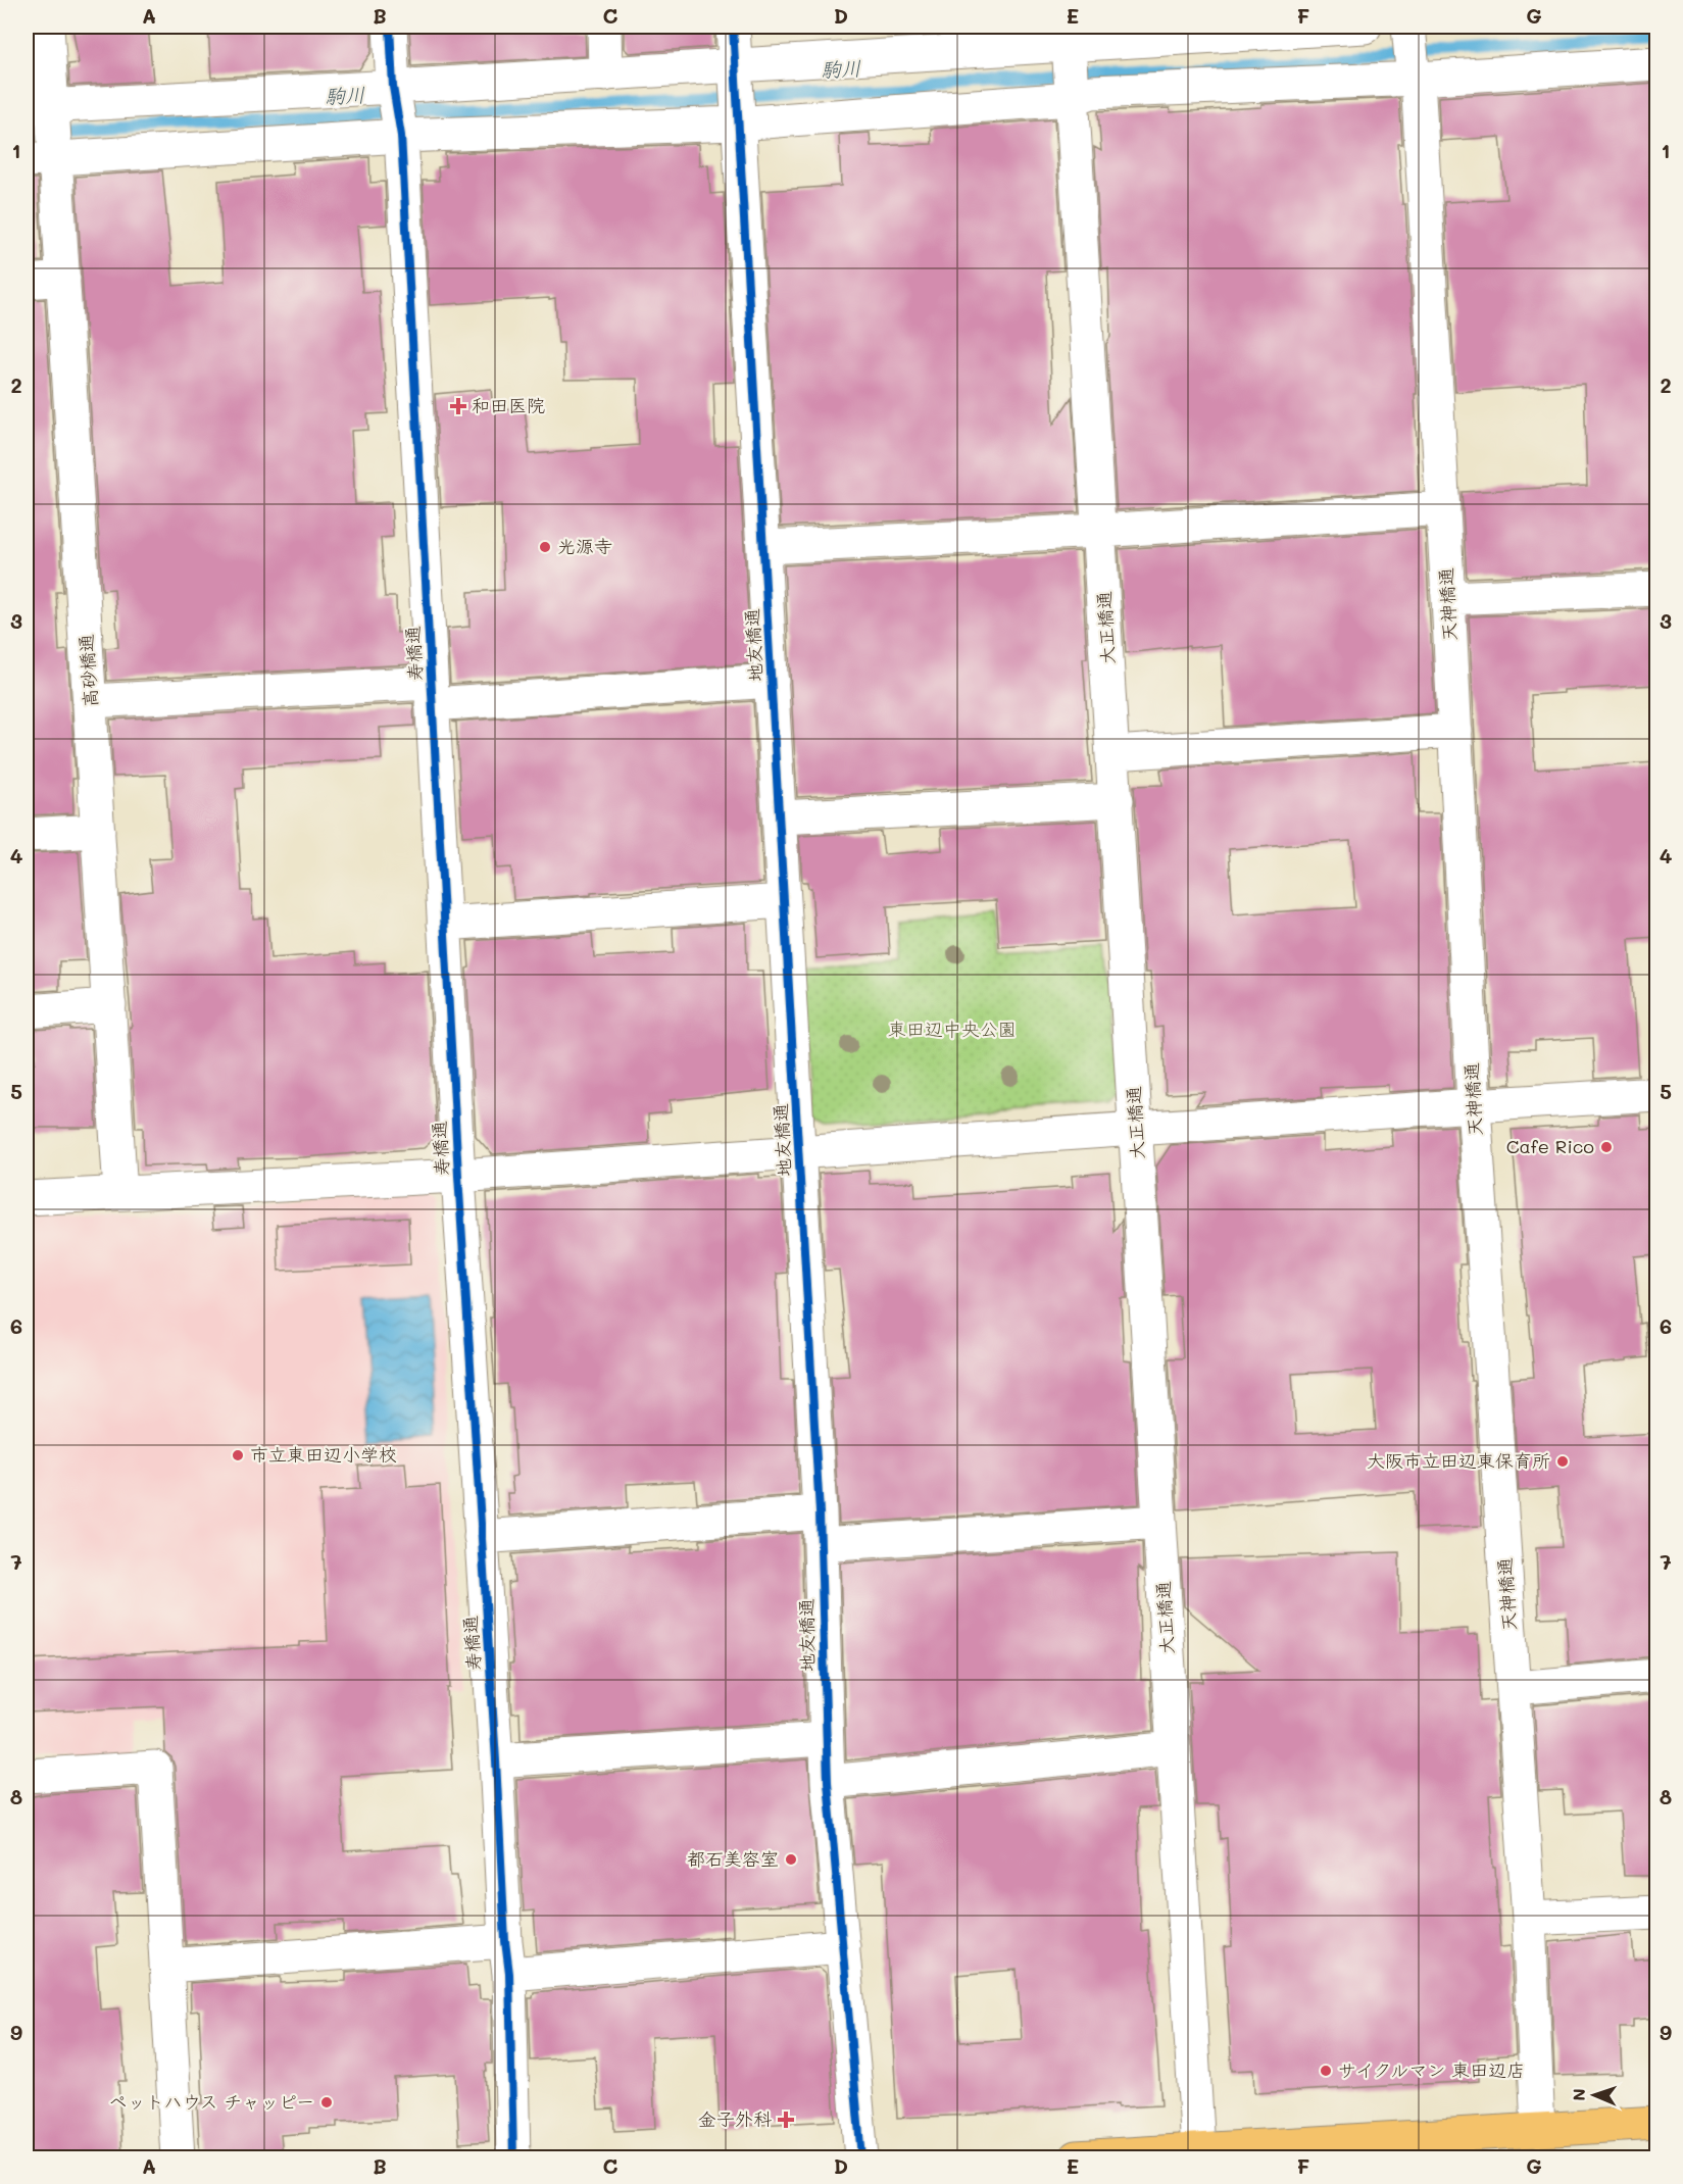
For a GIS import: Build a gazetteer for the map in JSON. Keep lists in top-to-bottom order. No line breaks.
{"streets":{"street":["天神橋通","大正橋通","地友橋通","寿橋通","高砂橋通"]},"water":["駒川"],"parks":["東田辺中央公園"],"places":{"health":["和田医院","金子外科"],"other":["光源寺","Cafe Rico","市立東田辺小学校","大阪市立田辺東保育所","都石美容室","サイクルマン 東田辺店","ペットハウス チャッピー"]},"north":"left","grid":{"columns":["A","B","C","D","E","F","G"],"rows":["1","2","3","4","5","6","7","8","9"]}}
